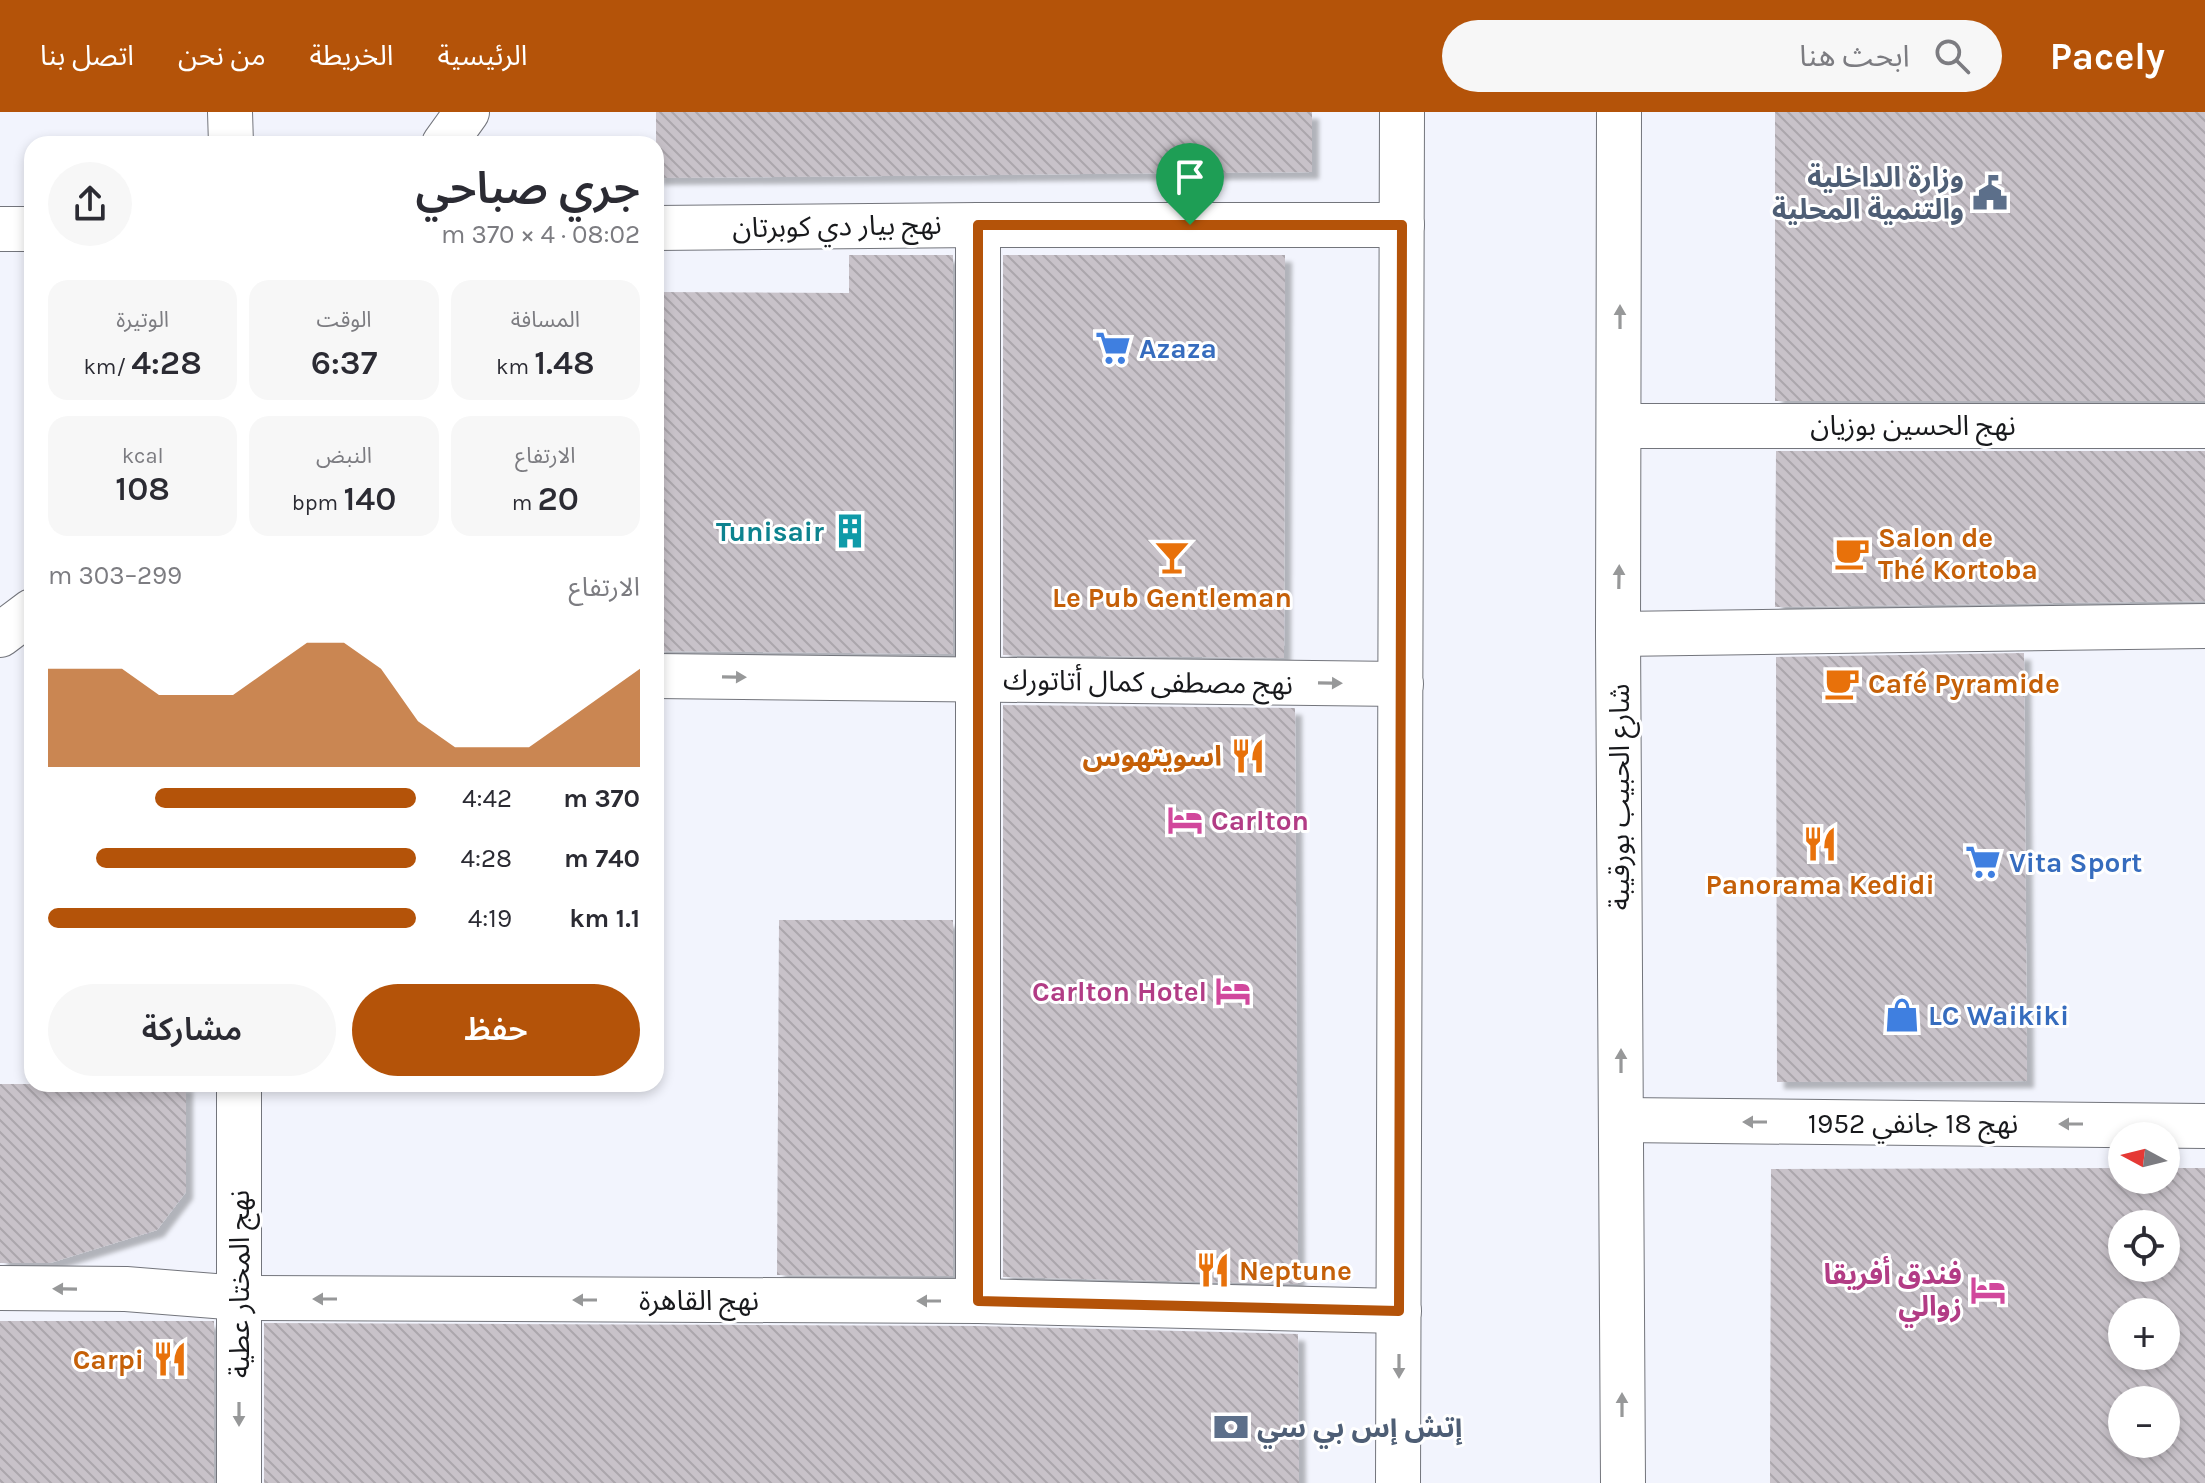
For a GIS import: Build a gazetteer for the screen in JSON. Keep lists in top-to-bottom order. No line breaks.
{"streets":{"street":["نهج بيار دي كوبرتان","نهج الحسين بوزيان","نهج مصطفى كمال أتاتورك","شارع الحبيب بورقيبة","نهج 18 جانفي 1952","نهج المختار عطية","نهج القاهرة"]},"crossings":[["نهج الحسين بوزيان","شارع الحبيب بورقيبة"],["شارع الحبيب بورقيبة","نهج 18 جانفي 1952"],["نهج المختار عطية","نهج القاهرة"]],"one_way":["نهج مصطفى كمال أتاتورك","نهج 18 جانفي 1952","نهج المختار عطية","نهج القاهرة"],"places":{"public building":["وزارة الداخلية والتنمية المحلية"],"supermarket":["Azaza","Vita Sport"],"building":["Tunisair"],"cafe":["Salon de Thé Kortoba","Café Pyramide"],"bar":["Le Pub Gentleman"],"restaurant":["اسويتهوس","Panorama Kedidi","Neptune","Carpi"],"hotel":["Carlton","Carlton Hotel","فندق أفريقا زوالي"],"shop":["LC Waikiki"],"bank":["إتش إس بي سي"]},"north":"left","page":{"header":"Pacely","search":"ابحث هنا","nav":["الرئيسية","الخريطة","من نحن","اتصل بنا"],"heading":["جري صباحي","08:02 · 4 × 370 m"],"stats":[["المسافة","1.48 km"],["الوقت","6:37"],["الوتيرة","4:28 /km"],["الارتفاع","20 m"],["النبض","140 bpm"],["kcal","108"]],"chart":["الارتفاع","299–303 m"],"list":[{"name":"370 m","note":"4:42"},{"name":"740 m","note":"4:28"},{"name":"1.1 km","note":"4:19"}],"buttons":["حفظ","مشاركة"],"map_buttons":["+","−"]}}
